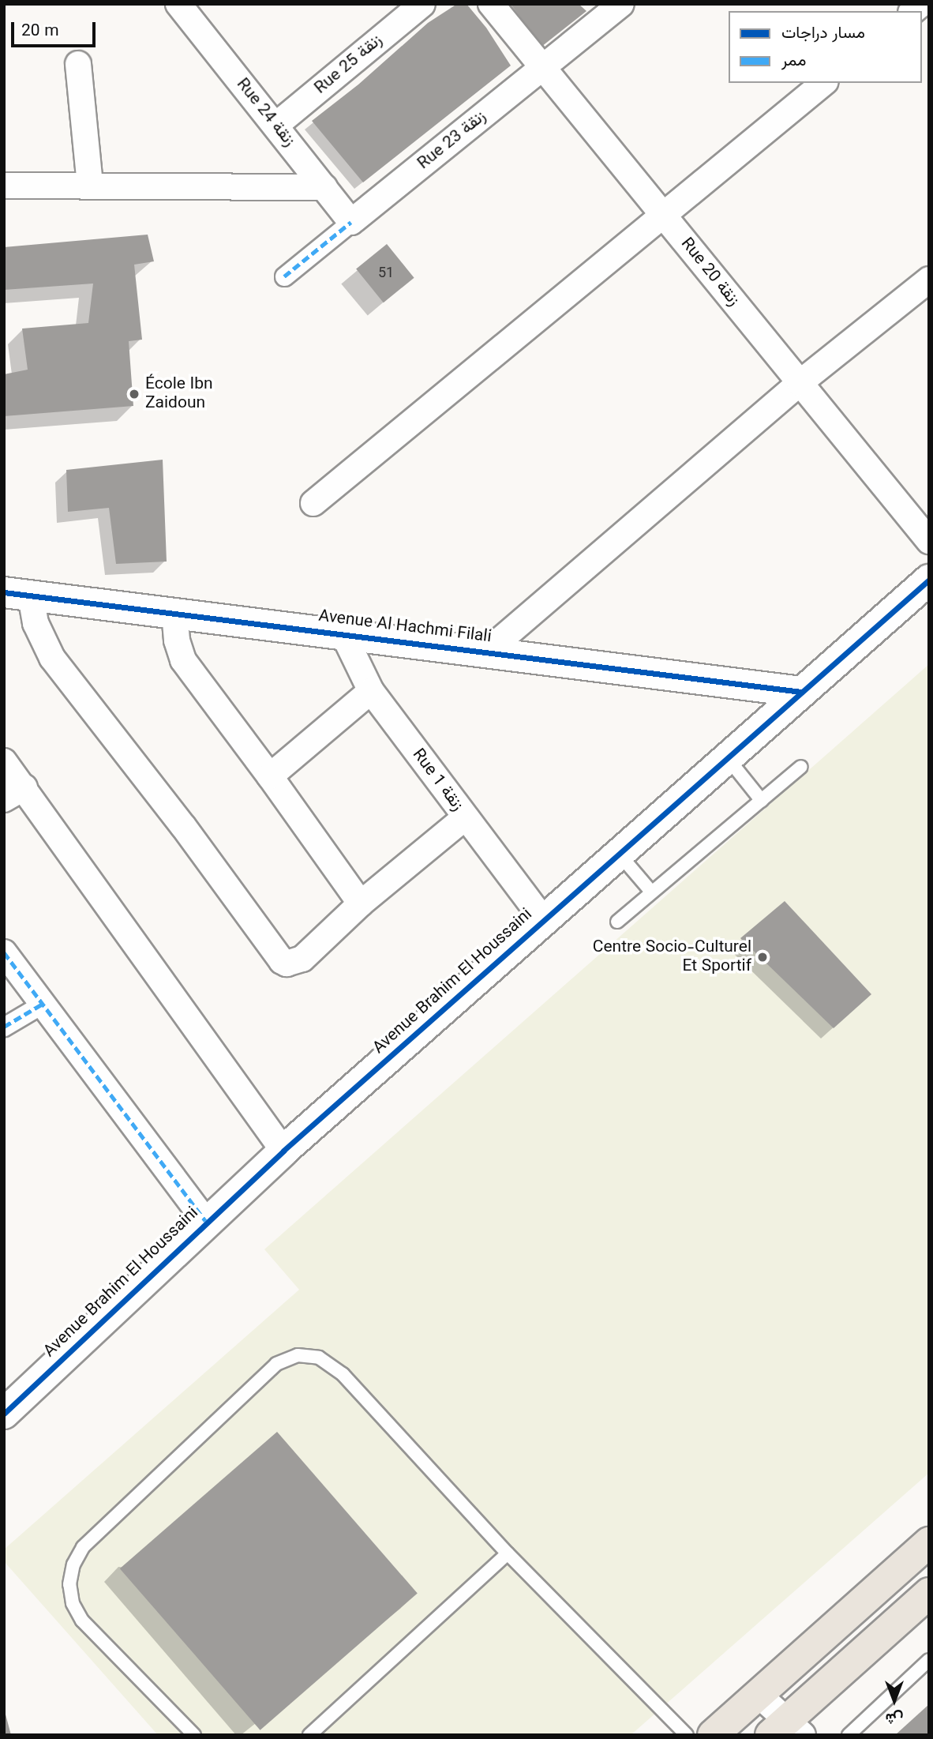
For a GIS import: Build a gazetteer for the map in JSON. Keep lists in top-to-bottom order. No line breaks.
{"streets":{"street":["Rue 25 زنقة","Rue 24 زنقة","Rue 23 زنقة","Rue 20 زنقة","Avenue Al Hachmi Filali","Rue 1 زنقة","Avenue Brahim El Houssaini"]},"crossings":[["Rue 25 زنقة","Rue 24 زنقة"],["Rue 24 زنقة","Rue 23 زنقة"],["Rue 23 زنقة","Rue 20 زنقة"],["Avenue Al Hachmi Filali","Rue 1 زنقة"],["Avenue Al Hachmi Filali","Avenue Brahim El Houssaini"],["Rue 1 زنقة","Avenue Brahim El Houssaini"]],"places":["École Ibn Zaidoun","Centre Socio-Culturel Et Sportif"],"house_numbers":["51"],"legend":["مسار دراجات","ممر"],"scale_bar":"20 m","north":"bottom"}
